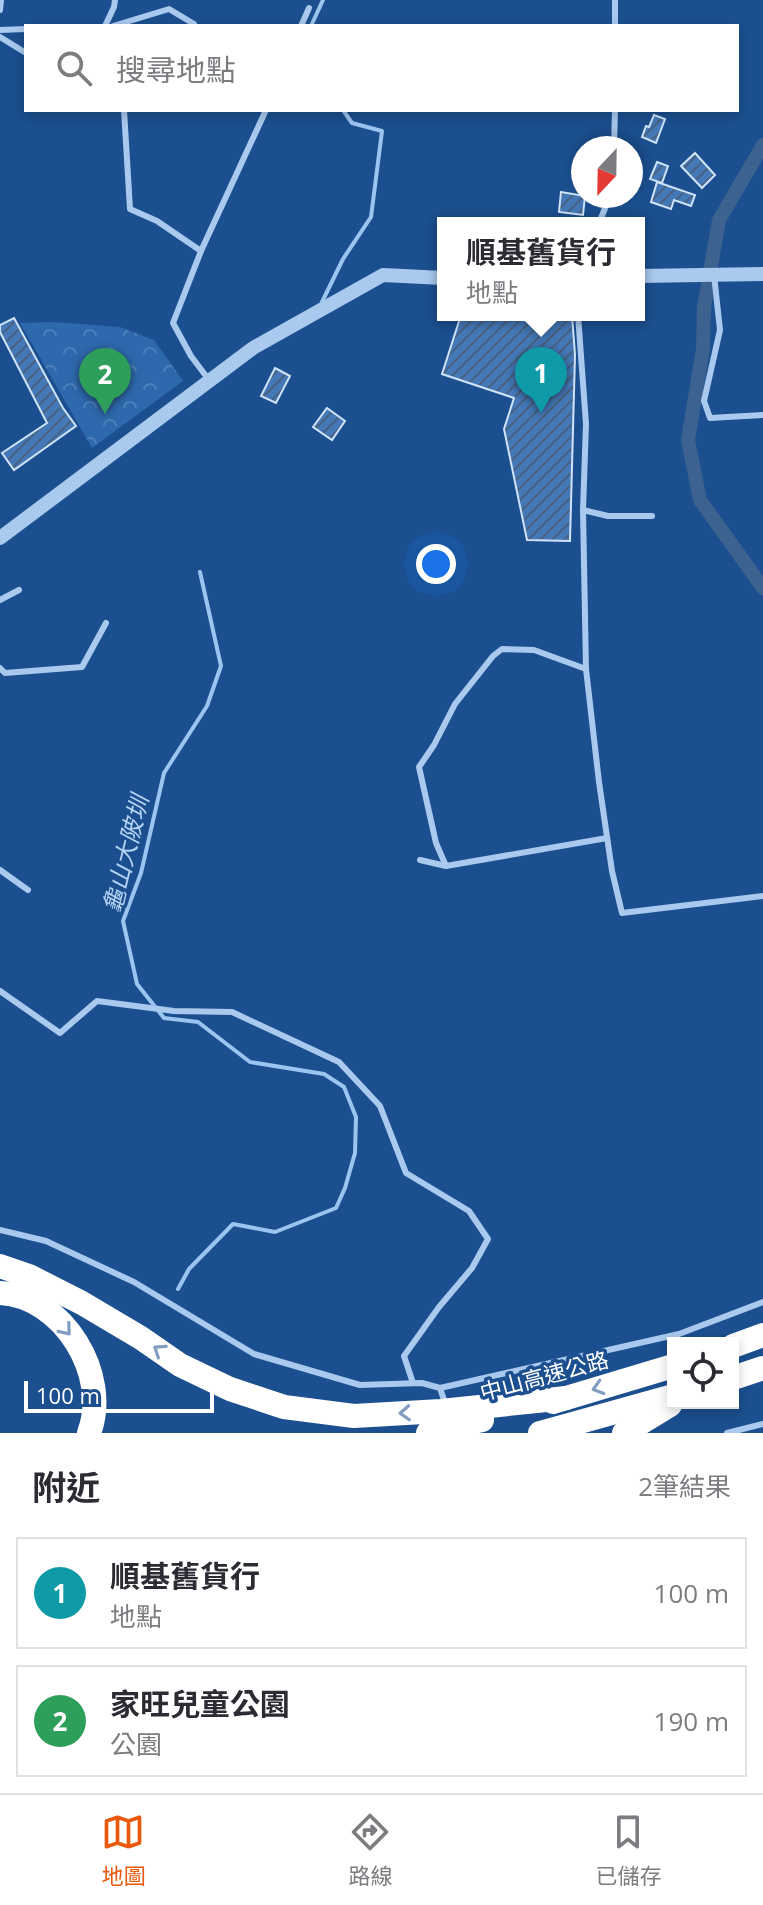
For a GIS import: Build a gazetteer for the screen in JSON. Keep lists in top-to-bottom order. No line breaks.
{"streets":{"highway":["中山高速公路"]},"water":["龜山大陂圳"],"scale_bar":"100 m","north":"bottom","page":{"search":"搜尋地點","popup":["順基舊貨行","地點"],"pins":["1","2"],"scale":"100 m","heading":["附近","2筆結果"],"list":[{"mark":"1","name":"順基舊貨行","note":"地點","value":"100 m"},{"mark":"2","name":"家旺兒童公園","note":"公園","value":"190 m"}],"nav":["地圖","路線","已儲存"]}}
